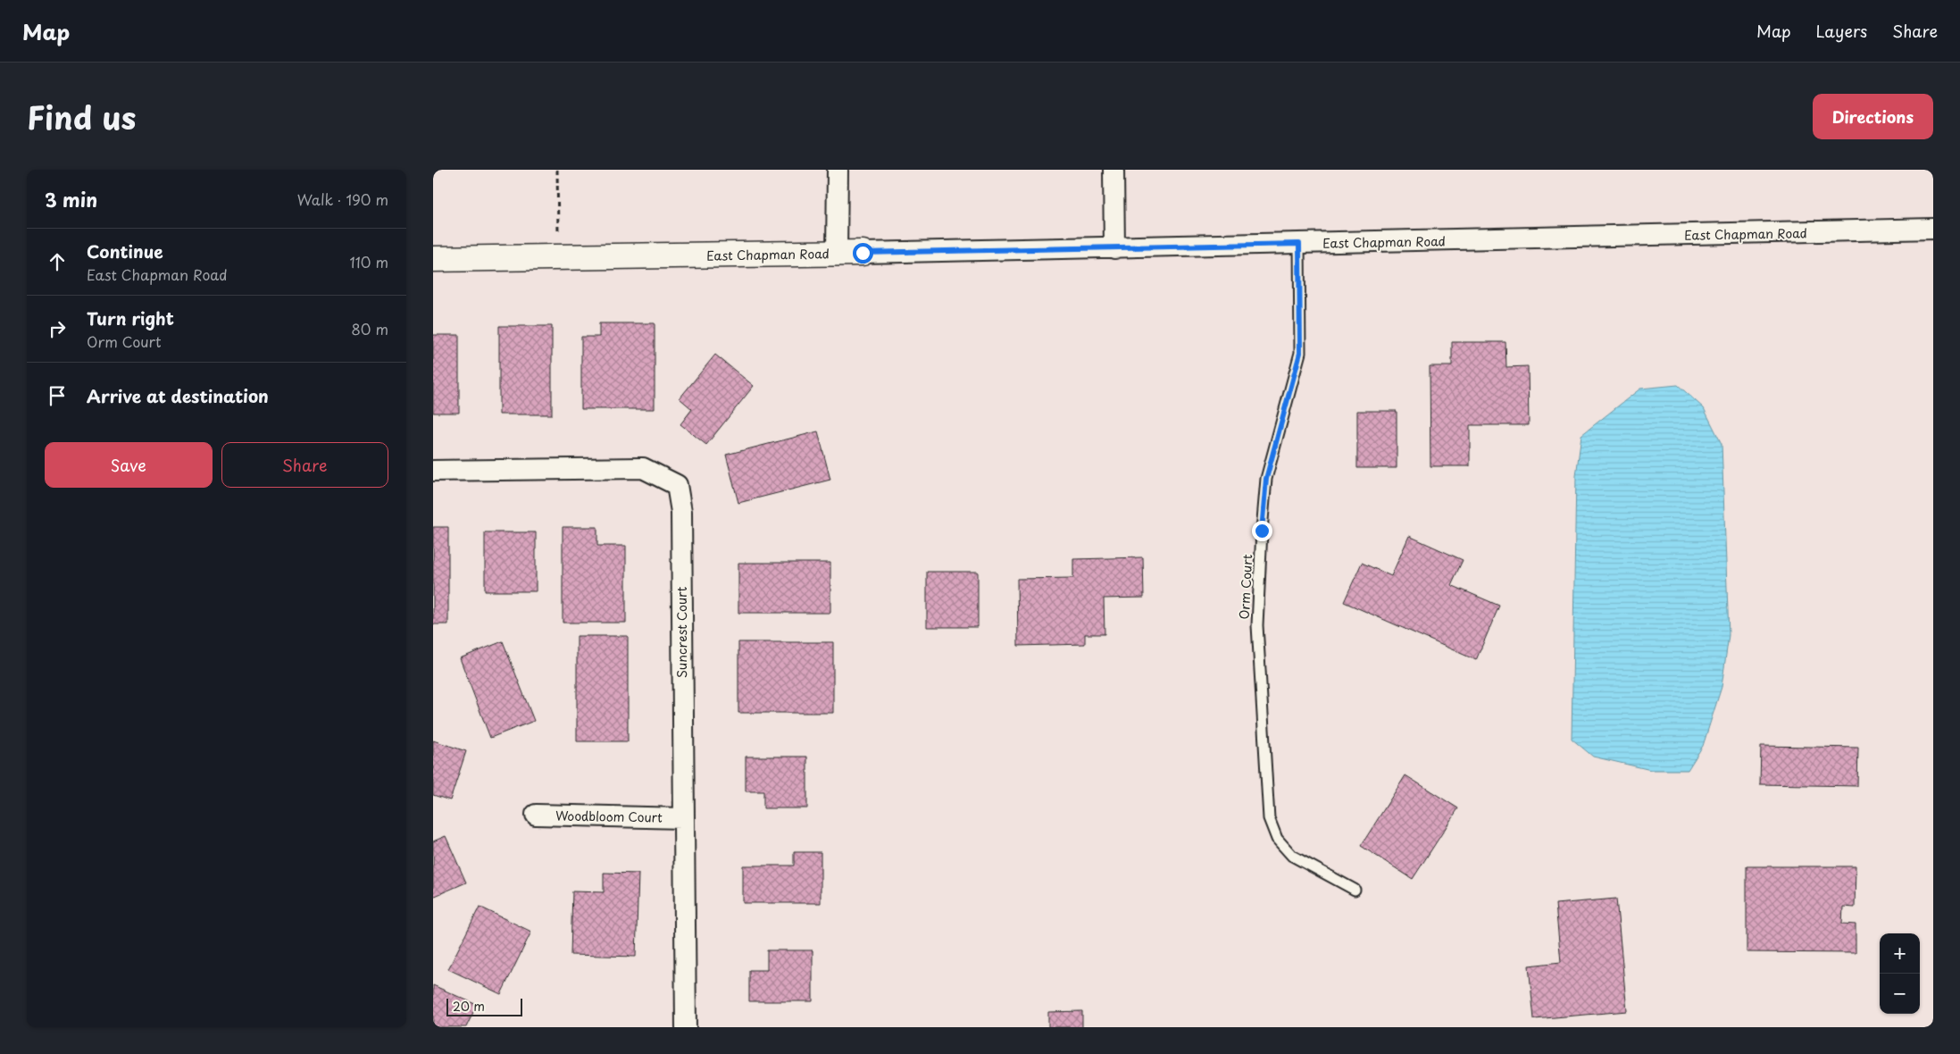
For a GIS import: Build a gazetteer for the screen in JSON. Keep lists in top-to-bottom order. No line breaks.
{"streets":{"street":["East Chapman Road","Suncrest Court","Woodbloom Court"],"lane":["Orm Court"]},"crossings":[["East Chapman Road","Orm Court"],["Suncrest Court","Woodbloom Court"]],"scale_bar":"20 m","page":{"header":"Map","nav":["Map","Layers","Share"],"title":"Find us","buttons":["Directions",["Save","Share"]],"heading":["3 min","Walk · 190 m"],"list":[["Continue","East Chapman Road","110 m"],["Turn right","Orm Court","80 m"],"Arrive at destination"],"map_buttons":["+","−"],"scale":"20 m"}}
